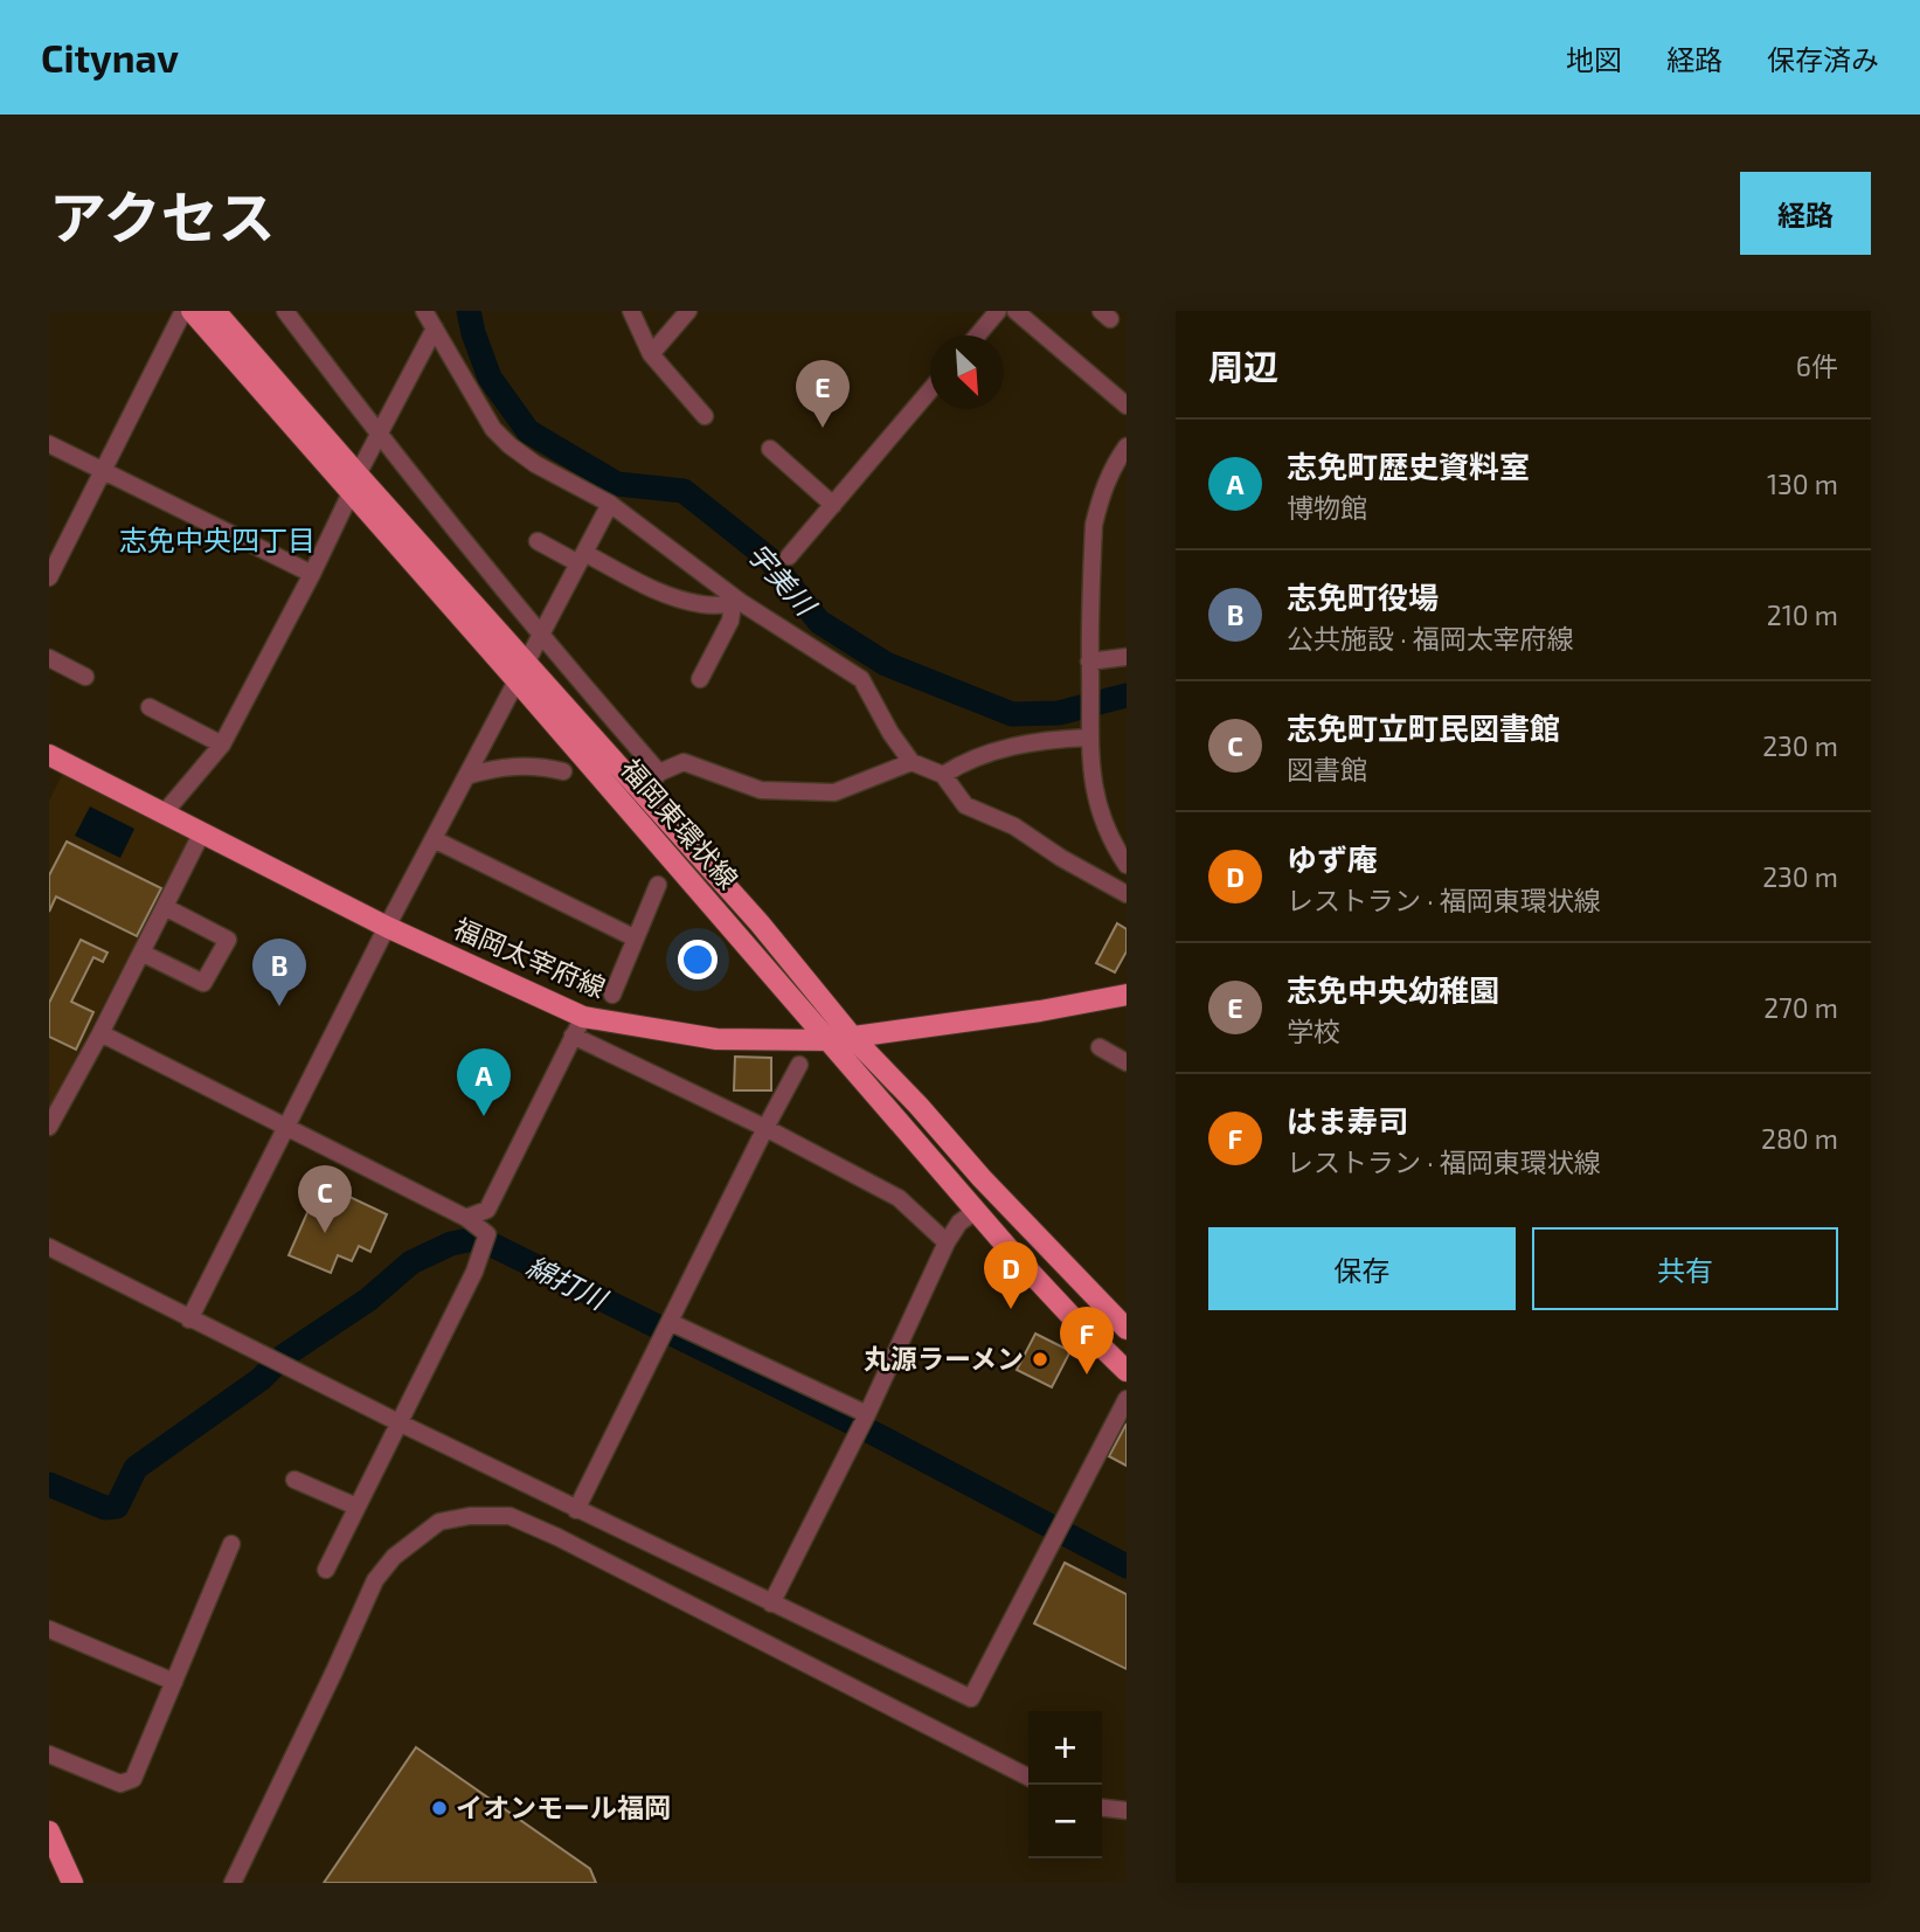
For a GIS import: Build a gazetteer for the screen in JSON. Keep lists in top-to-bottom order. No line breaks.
{"streets":{"main road":["福岡東環状線","福岡太宰府線"]},"crossings":[["福岡東環状線","福岡太宰府線"]],"districts":["志免中央四丁目"],"water":["宇美川","綿打川"],"places":["丸源ラーメン","イオンモール福岡"],"north":"bottom right","page":{"header":"Citynav","nav":["地図","経路","保存済み"],"title":"アクセス","buttons":["経路",["保存","共有"]],"heading":["周辺","6件"],"pins":["E","B","A","C","D","F"],"list":[{"mark":"A","name":"志免町歴史資料室","note":"博物館","value":"130 m"},{"mark":"B","name":"志免町役場","note":"公共施設 · 福岡太宰府線","value":"210 m"},{"mark":"C","name":"志免町立町民図書館","note":"図書館","value":"230 m"},{"mark":"D","name":"ゆず庵","note":"レストラン · 福岡東環状線","value":"230 m"},{"mark":"E","name":"志免中央幼稚園","note":"学校","value":"270 m"},{"mark":"F","name":"はま寿司","note":"レストラン · 福岡東環状線","value":"280 m"}],"map_buttons":["+","−"]}}
